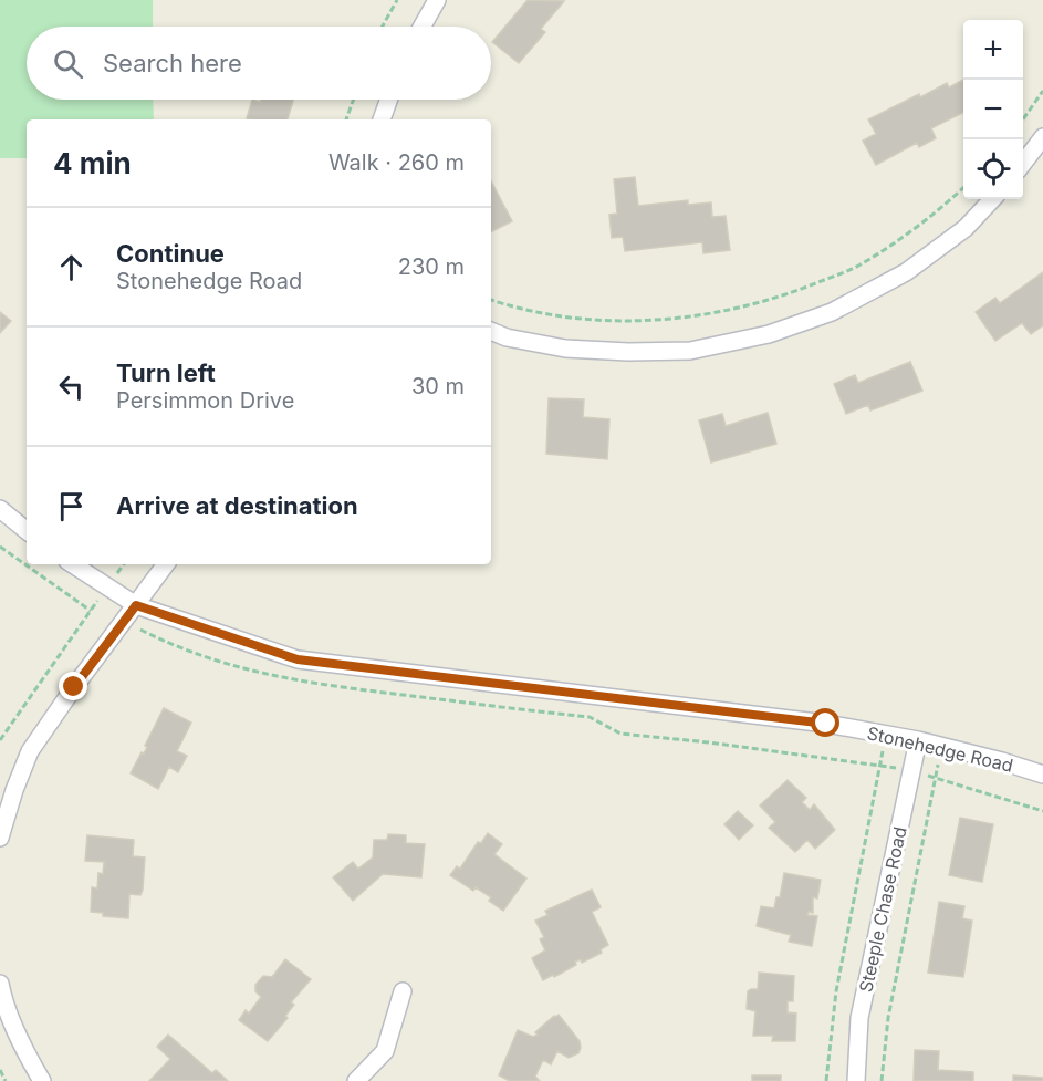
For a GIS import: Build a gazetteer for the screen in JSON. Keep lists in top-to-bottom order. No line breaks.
{"streets":{"street":["Stonehedge Road","Steeple Chase Road"]},"crossings":[["Stonehedge Road","Steeple Chase Road"]],"page":{"map_buttons":["+","−"],"search":"Search here","heading":["4 min","Walk · 260 m"],"list":[["Continue","Stonehedge Road","230 m"],["Turn left","Persimmon Drive","30 m"],"Arrive at destination"]}}
